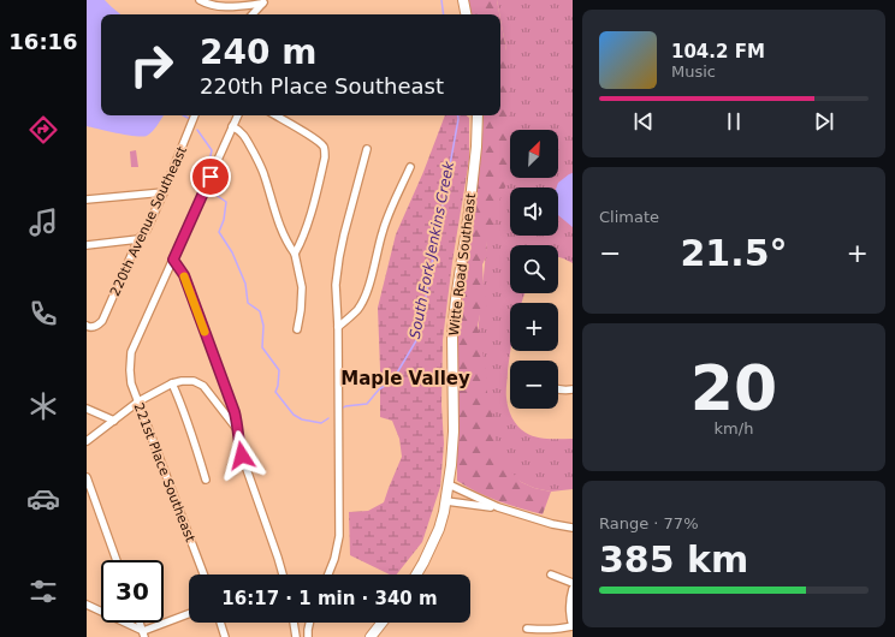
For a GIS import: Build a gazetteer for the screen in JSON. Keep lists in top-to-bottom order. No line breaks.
{"streets":{"street":["220th Avenue Southeast","Witte Road Southeast","221st Place Southeast"]},"districts":["Maple Valley"],"water":["South Fork Jenkins Creek"],"north":"top right","page":{"tabs":"16:16","turn":["240 m","220th Place Southeast"],"song":["104.2 FM","Music"],"map_buttons":["+","−"],"tile":["Climate",["20","km/h"],["Range · 77%","385 km"]],"heat":["−","21.5°","+"],"limit":"30","trip":"16:17 · 1 min · 340 m"}}
